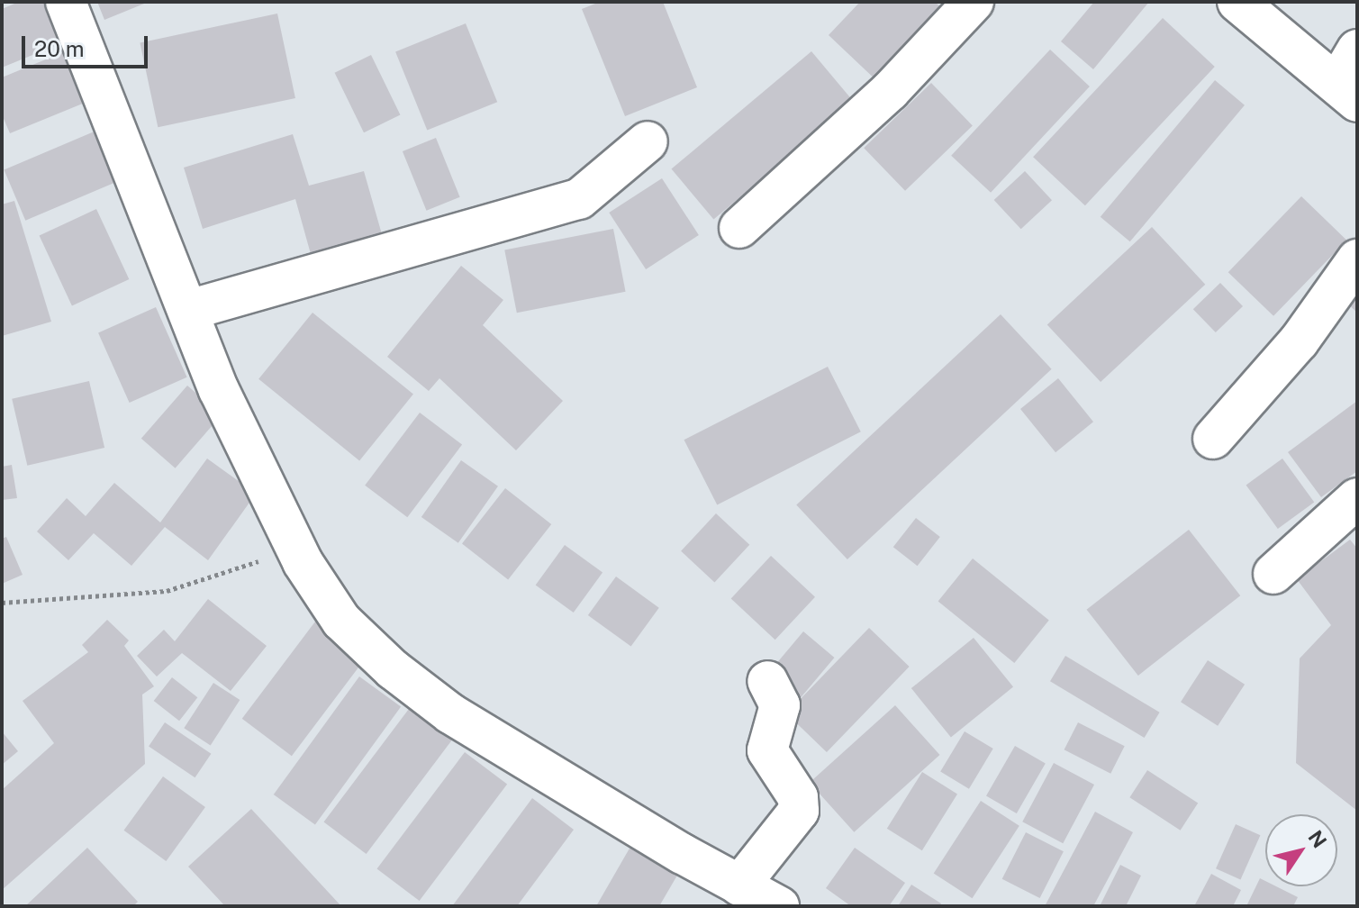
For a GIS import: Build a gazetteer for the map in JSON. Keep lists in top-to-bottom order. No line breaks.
{"scale_bar":"20 m","north":"top right"}
